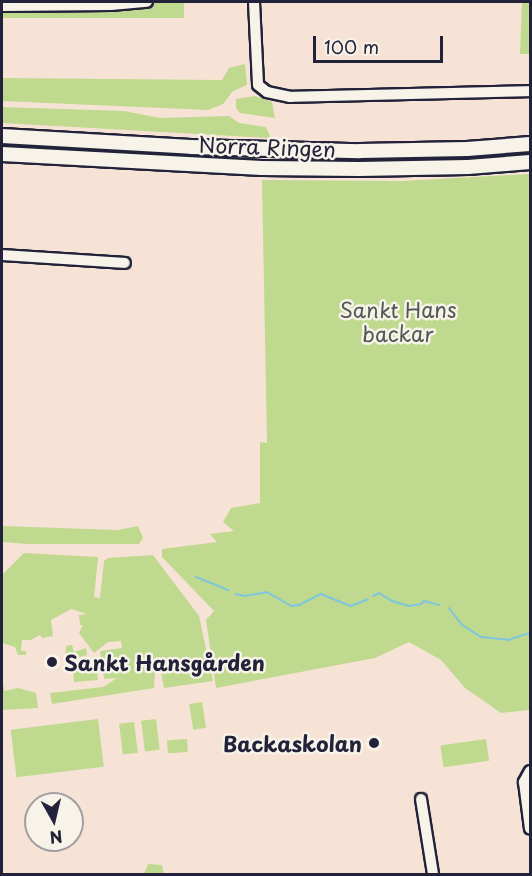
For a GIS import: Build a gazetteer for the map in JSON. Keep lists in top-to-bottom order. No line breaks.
{"streets":{"main road":["Norra Ringen"]},"parks":["Sankt Hans backar"],"places":["Sankt Hansgården","Backaskolan"],"scale_bar":"100 m","north":"bottom"}
